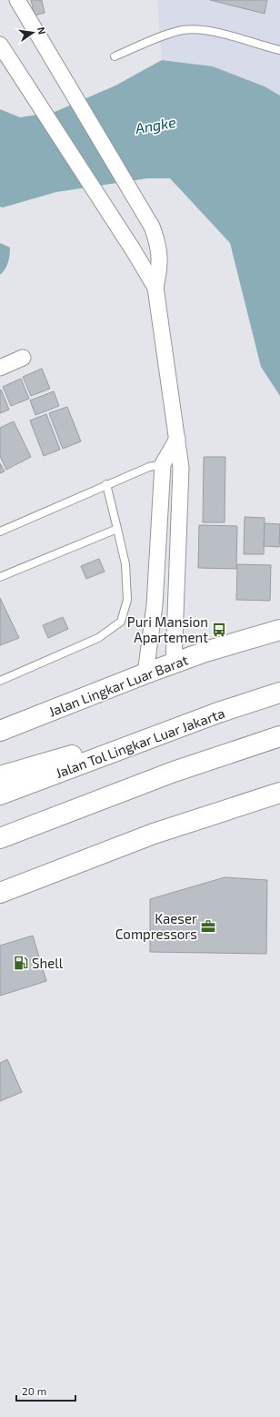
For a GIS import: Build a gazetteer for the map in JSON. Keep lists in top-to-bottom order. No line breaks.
{"streets":{"main road":["Jalan Lingkar Luar Barat","Jalan Tol Lingkar Luar Jakarta"]},"water":["Angke"],"places":{"bus stop":["Puri Mansion Apartement"],"office":["Kaeser Compressors"],"fuel station":["Shell"]},"scale_bar":"20 m","north":"right"}
